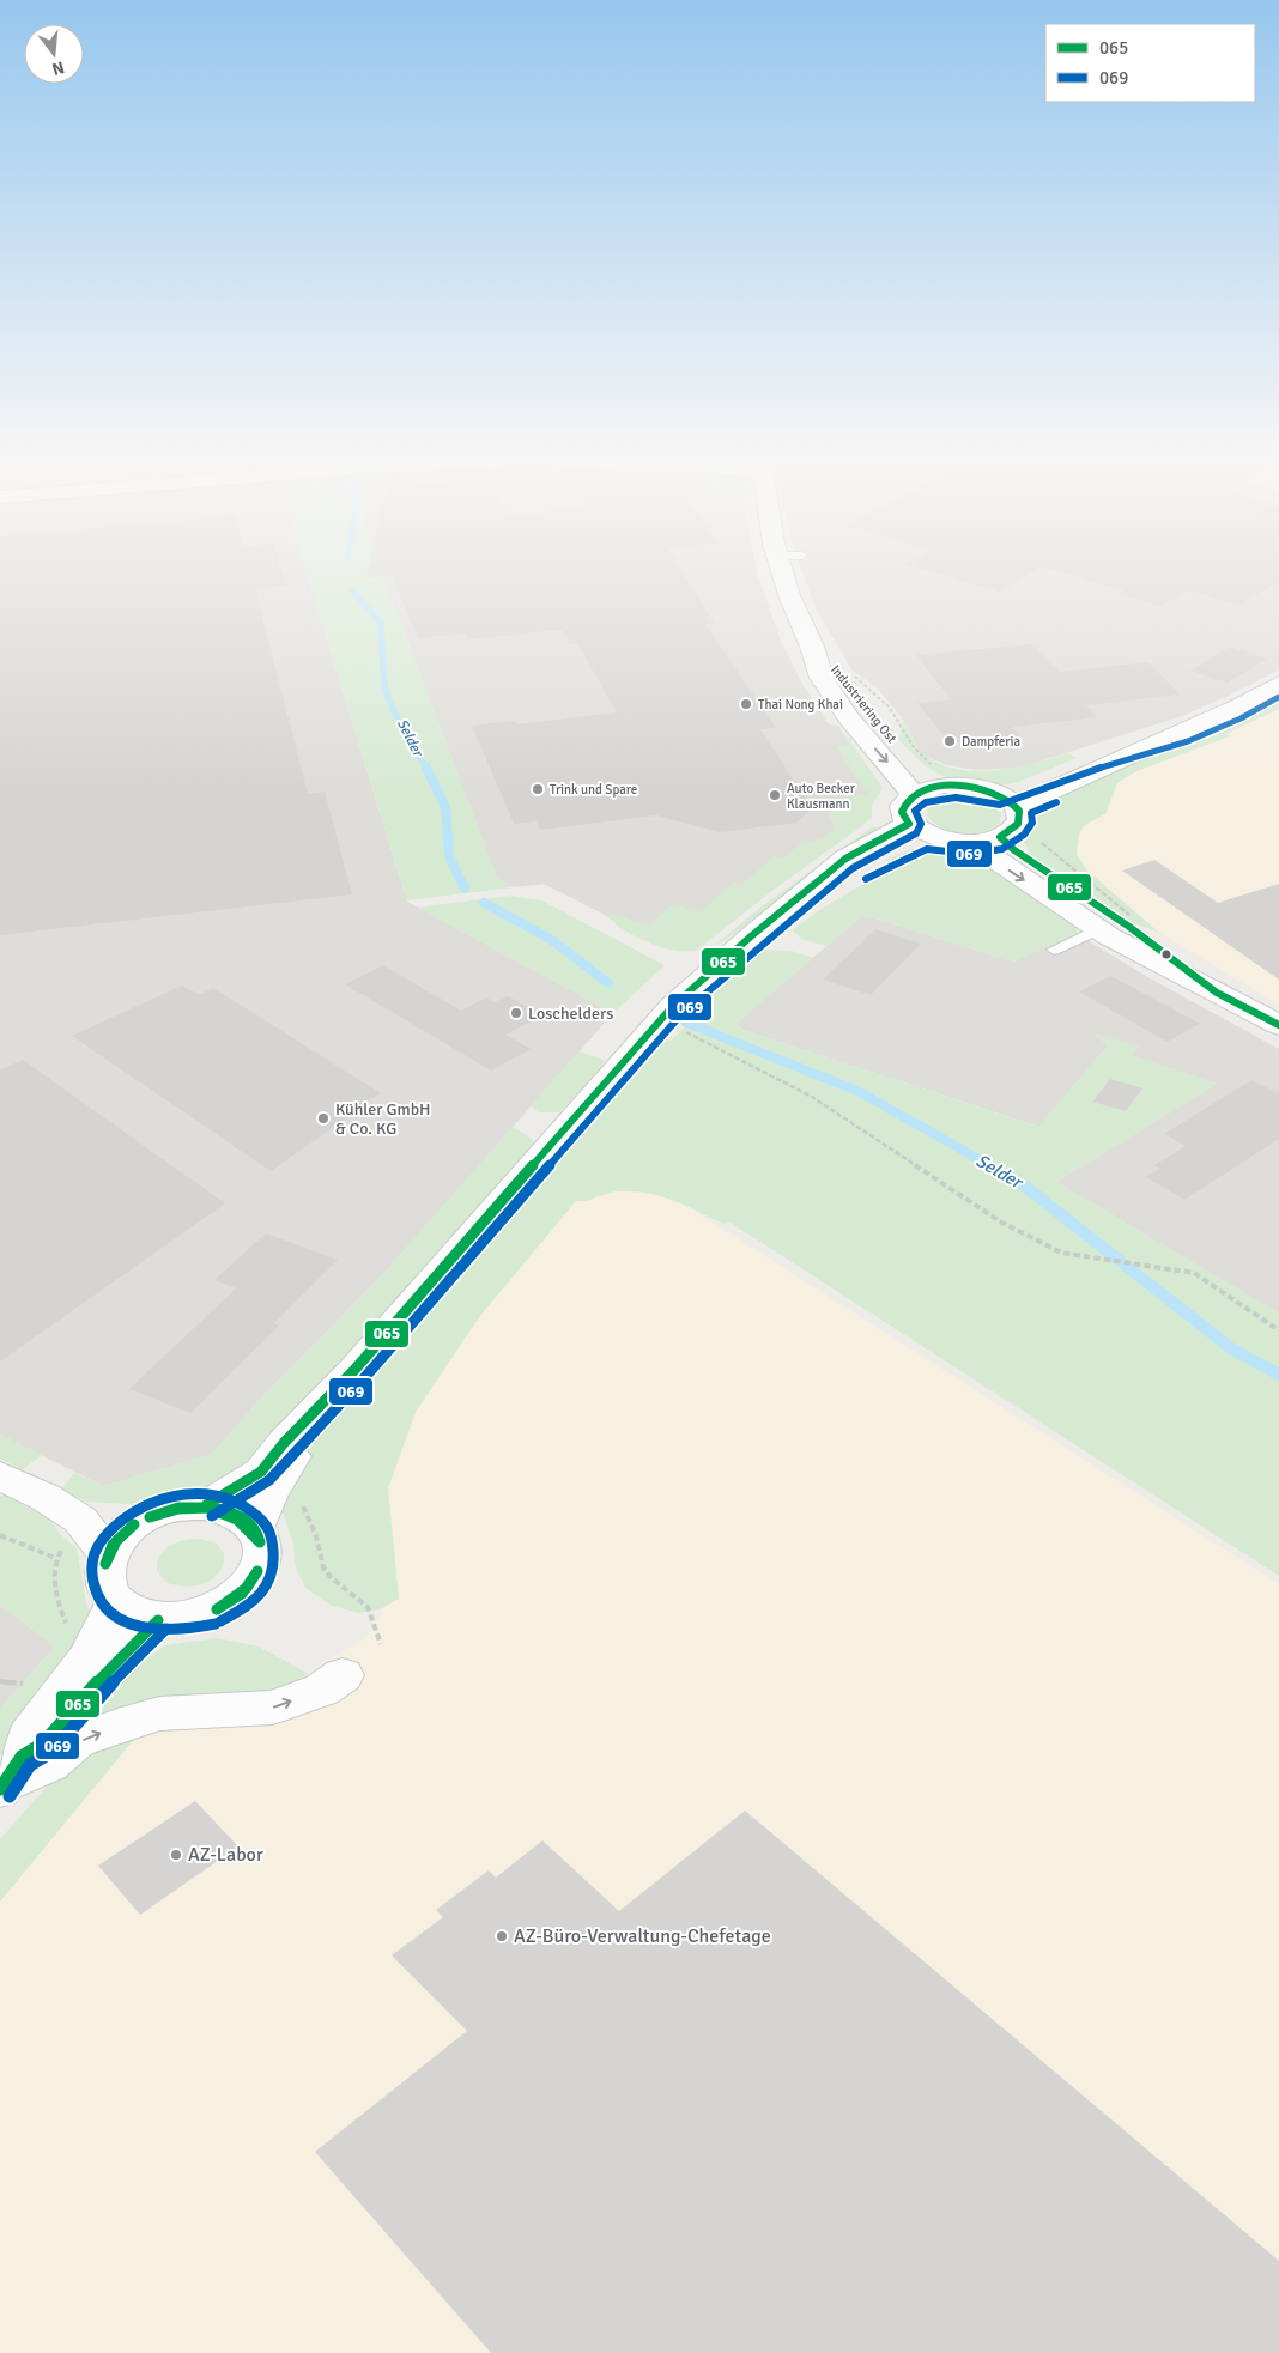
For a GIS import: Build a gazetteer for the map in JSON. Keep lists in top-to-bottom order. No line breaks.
{"streets":{"street":["Industriering Ost"]},"water":["Selder"],"places":["Thai Nong Khai","Dampferia","Trink und Spare","Auto Becker Klausmann","Loschelders","Kühler GmbH & Co. KG","AZ-Labor","AZ-Büro-Verwaltung-Chefetage"],"lines":["transit line 069","transit line 065"],"legend":["065","069"],"north":"bottom"}
